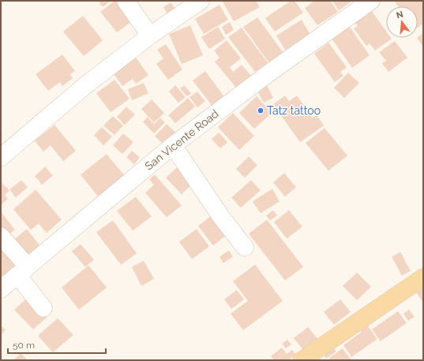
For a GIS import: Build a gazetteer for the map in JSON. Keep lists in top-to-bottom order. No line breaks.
{"streets":{"street":["San Vicente Road"]},"places":["Tatz tattoo"],"scale_bar":"50 m","north":"top"}
